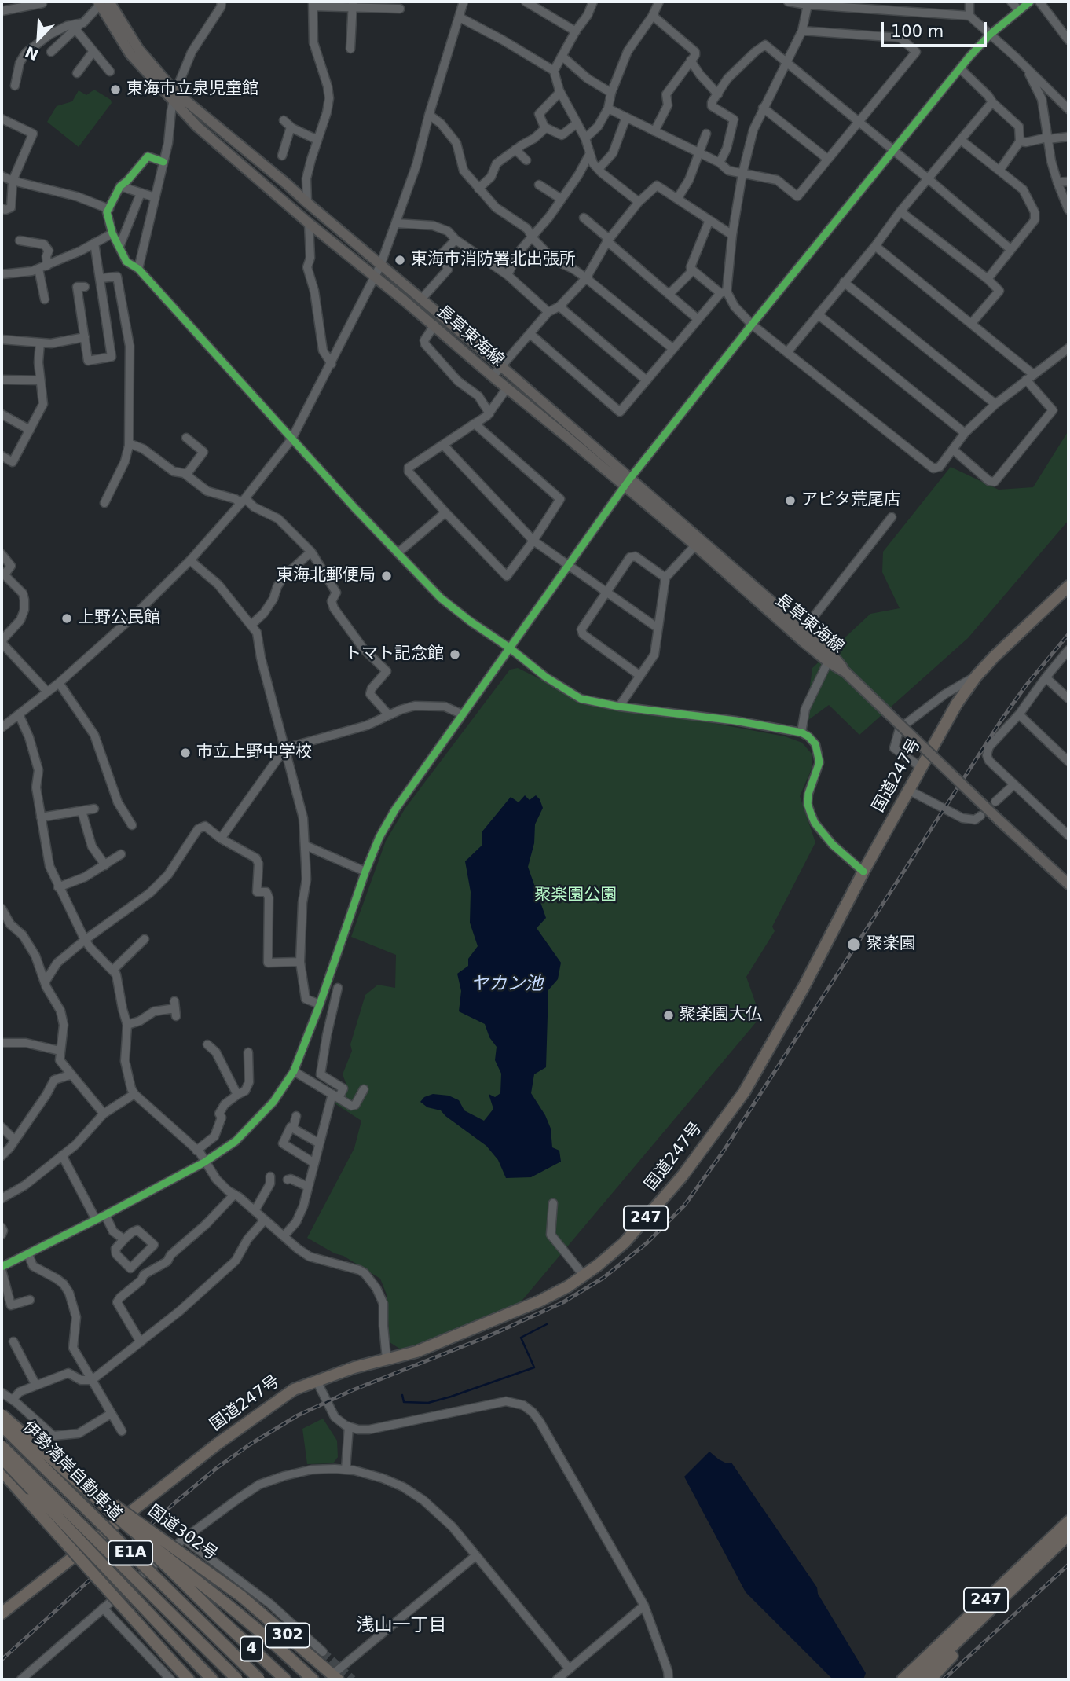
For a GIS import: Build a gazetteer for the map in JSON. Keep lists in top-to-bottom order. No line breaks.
{"streets":{"highway":["国道247号","247","伊勢湾岸自動車道","国道302号","E1A","302","4"],"main road":["長草東海線"]},"crossings":[["伊勢湾岸自動車道","国道302号"]],"districts":["浅山一丁目"],"water":["ヤカン池"],"parks":["聚楽園公園"],"places":["東海市立泉児童館","東海市消防署北出張所","アピタ荒尾店","東海北郵便局","上野公民館","トマト記念館","市立上野中学校","聚楽園","聚楽園大仏"],"scale_bar":"100 m","north":"bottom left"}
